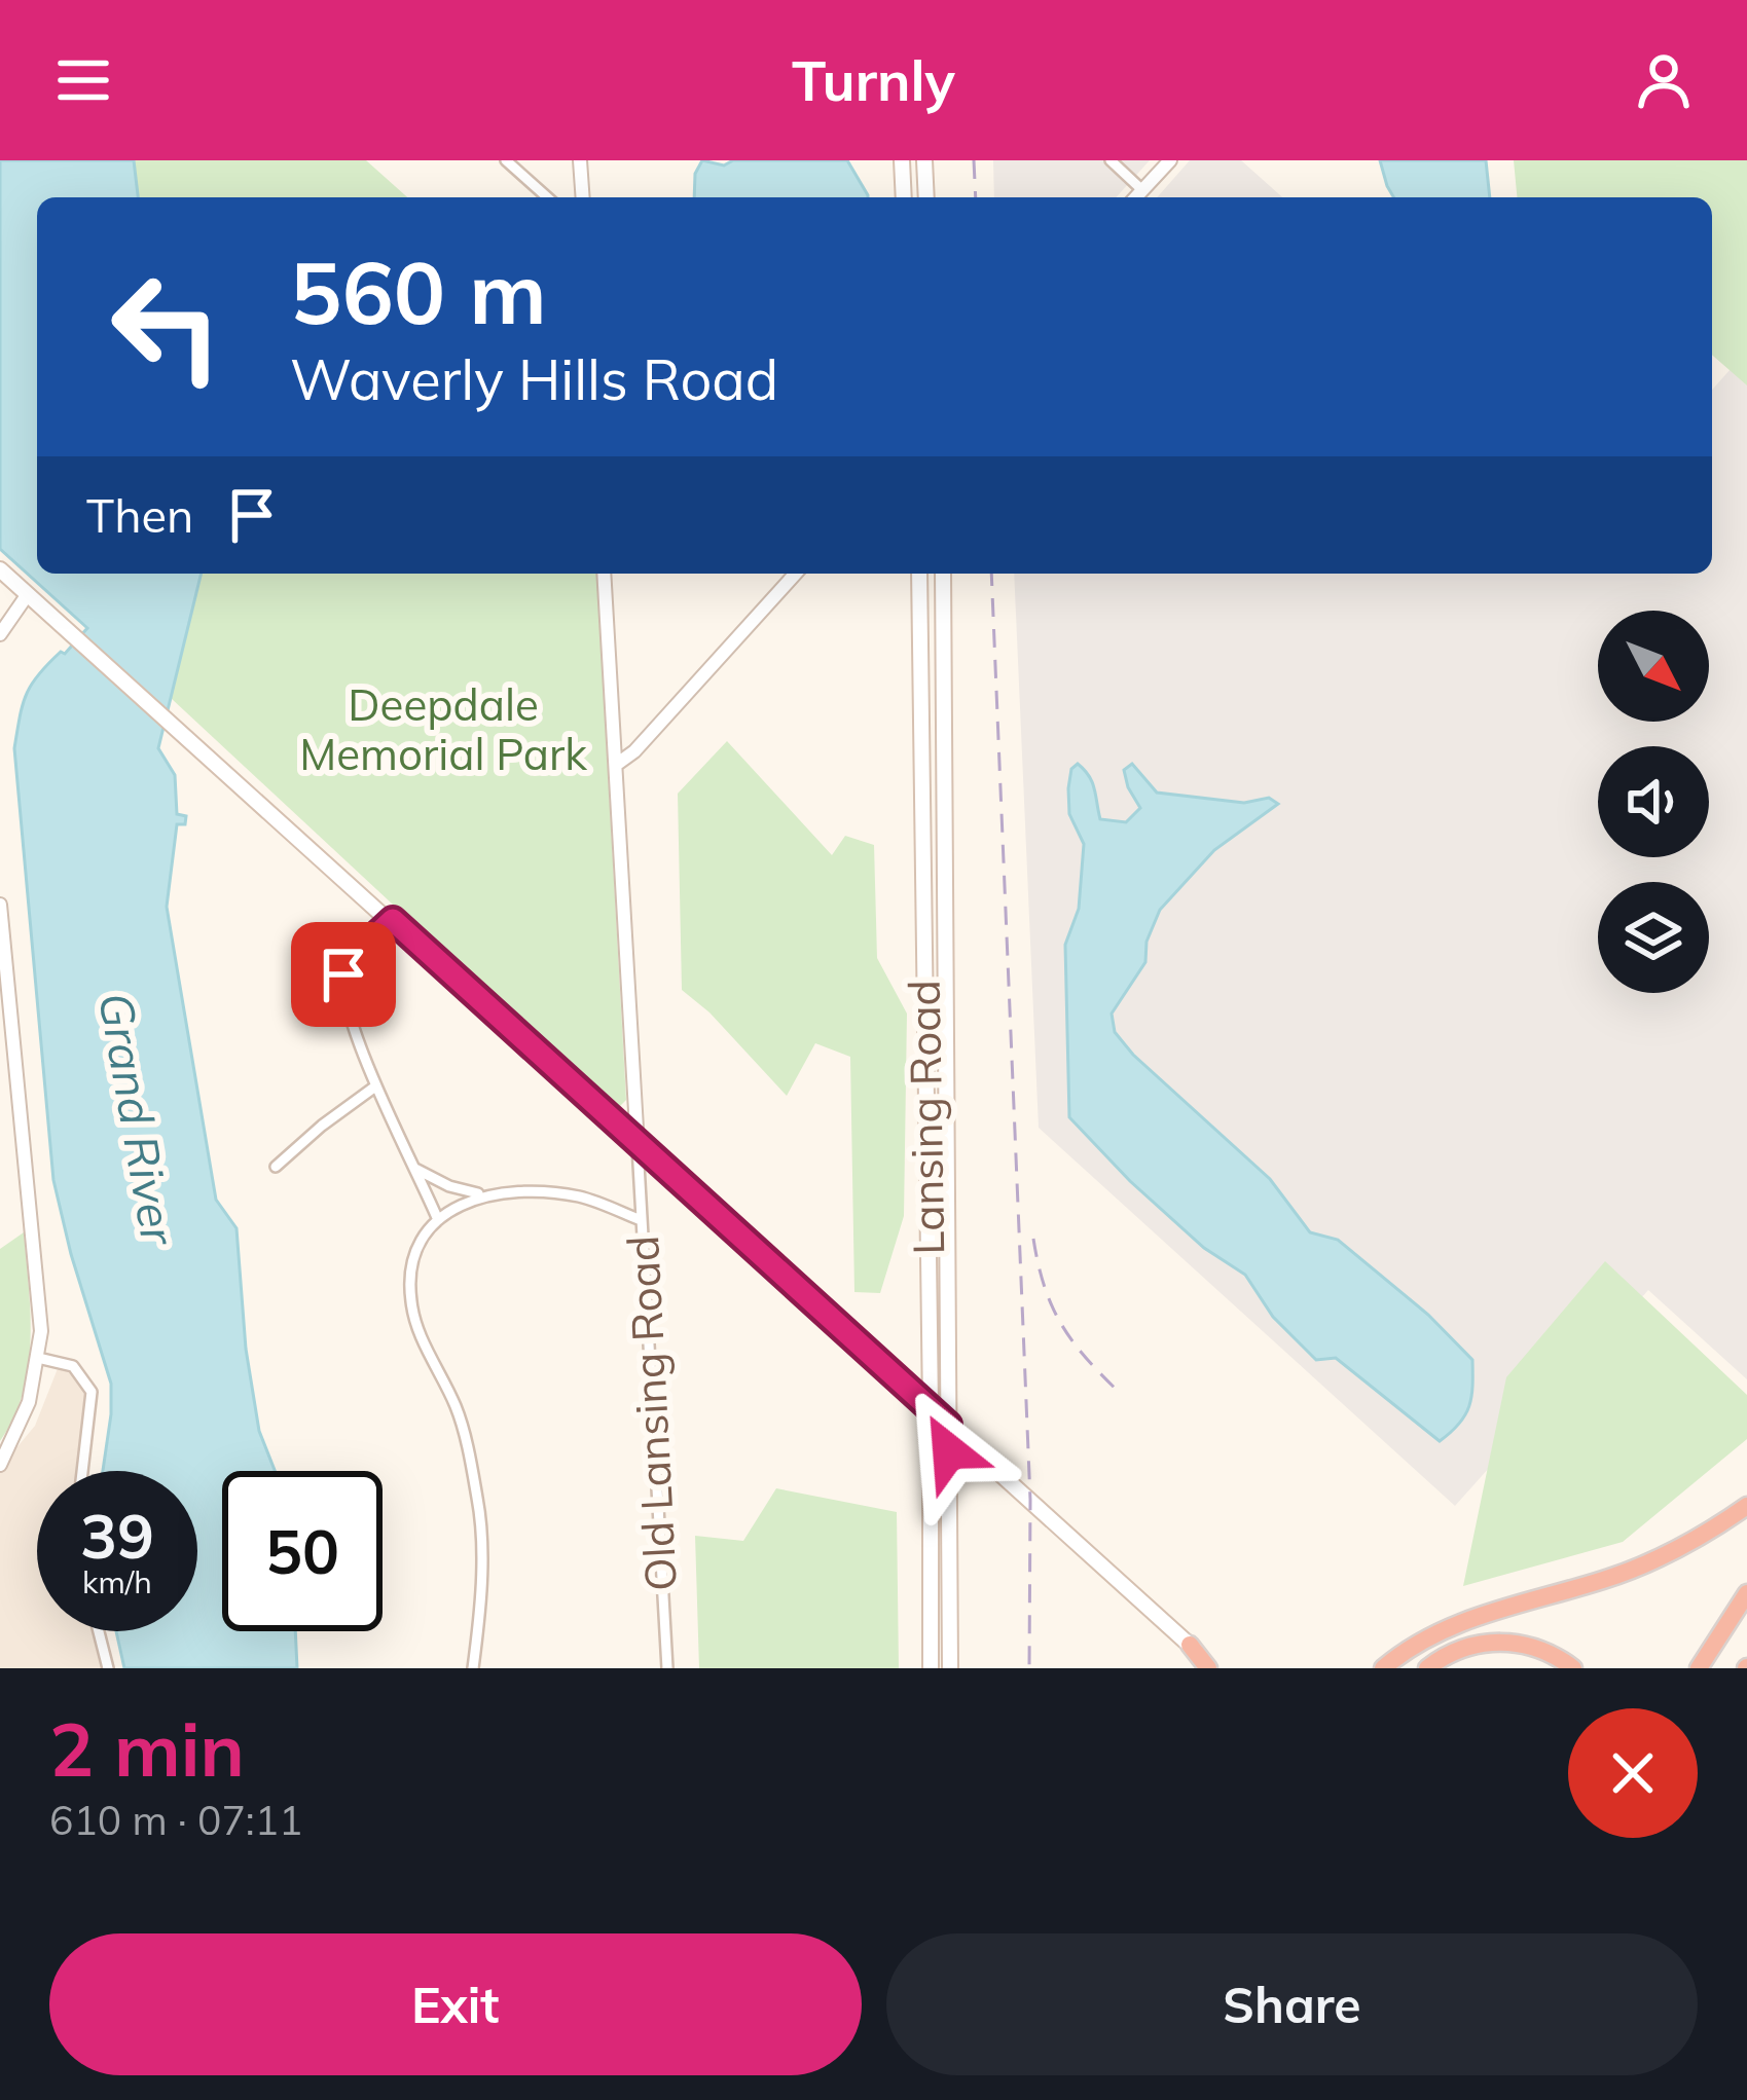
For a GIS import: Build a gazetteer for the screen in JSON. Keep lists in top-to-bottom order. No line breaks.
{"streets":{"main road":["Lansing Road"],"street":["Old Lansing Road"]},"water":["Grand River"],"parks":["Deepdale Memorial Park"],"north":"bottom right","page":{"header":"Turnly","turn":["560 m","Waverly Hills Road"],"then":"Then","speed":"39 km/h","limit":"50","heading":["2 min","610 m · 07:11"],"buttons":["Exit","Share"]}}
